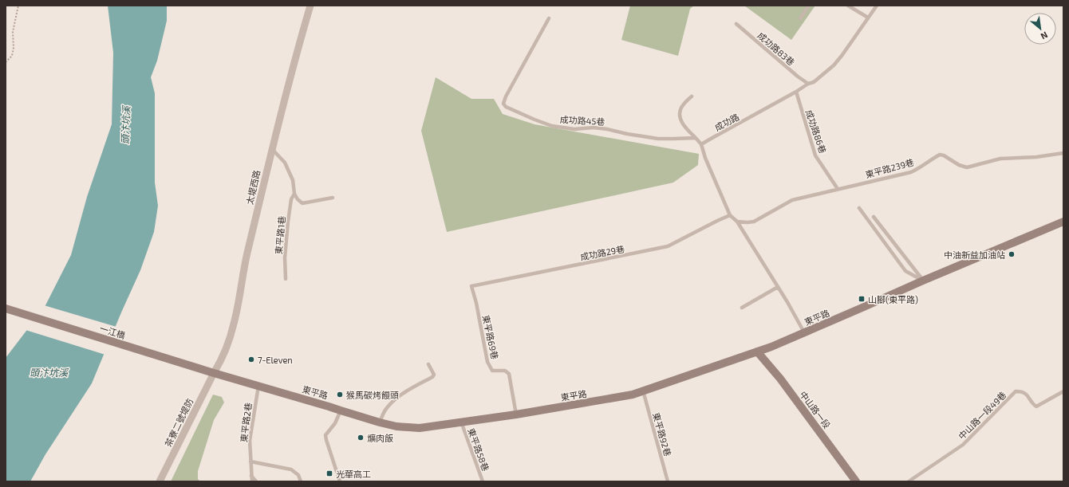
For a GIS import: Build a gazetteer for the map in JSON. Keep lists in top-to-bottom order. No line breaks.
{"streets":{"main road":["東平路","一江橋","中山路一段"],"street":["太堤西路","茶寮二號堤防"],"lane":["成功路83巷","成功路45巷","成功路","成功路86巷","東平路239巷","東平路1巷","成功路29巷","東平路69巷","中山路一段49巷","東平路2巷","東平路92巷","東平路58巷"]},"crossings":[["成功路83巷","成功路"],["成功路","成功路86巷"],["成功路86巷","東平路239巷"],["太堤西路","東平路1巷"],["太堤西路","東平路"],["太堤西路","一江橋"],["太堤西路","茶寮二號堤防"],["成功路29巷","東平路69巷"],["東平路","一江橋"],["東平路","東平路69巷"],["東平路","中山路一段"],["東平路","茶寮二號堤防"],["東平路","東平路2巷"],["東平路","東平路92巷"],["東平路","東平路58巷"],["一江橋","茶寮二號堤防"]],"water":["頭汴坑溪"],"places":{"other":["中油新益加油站","7-Eleven","猴馬碳烤饅頭","爌肉飯"],"transit":["山腳(東平路)","光華高工"]},"north":"bottom right"}
